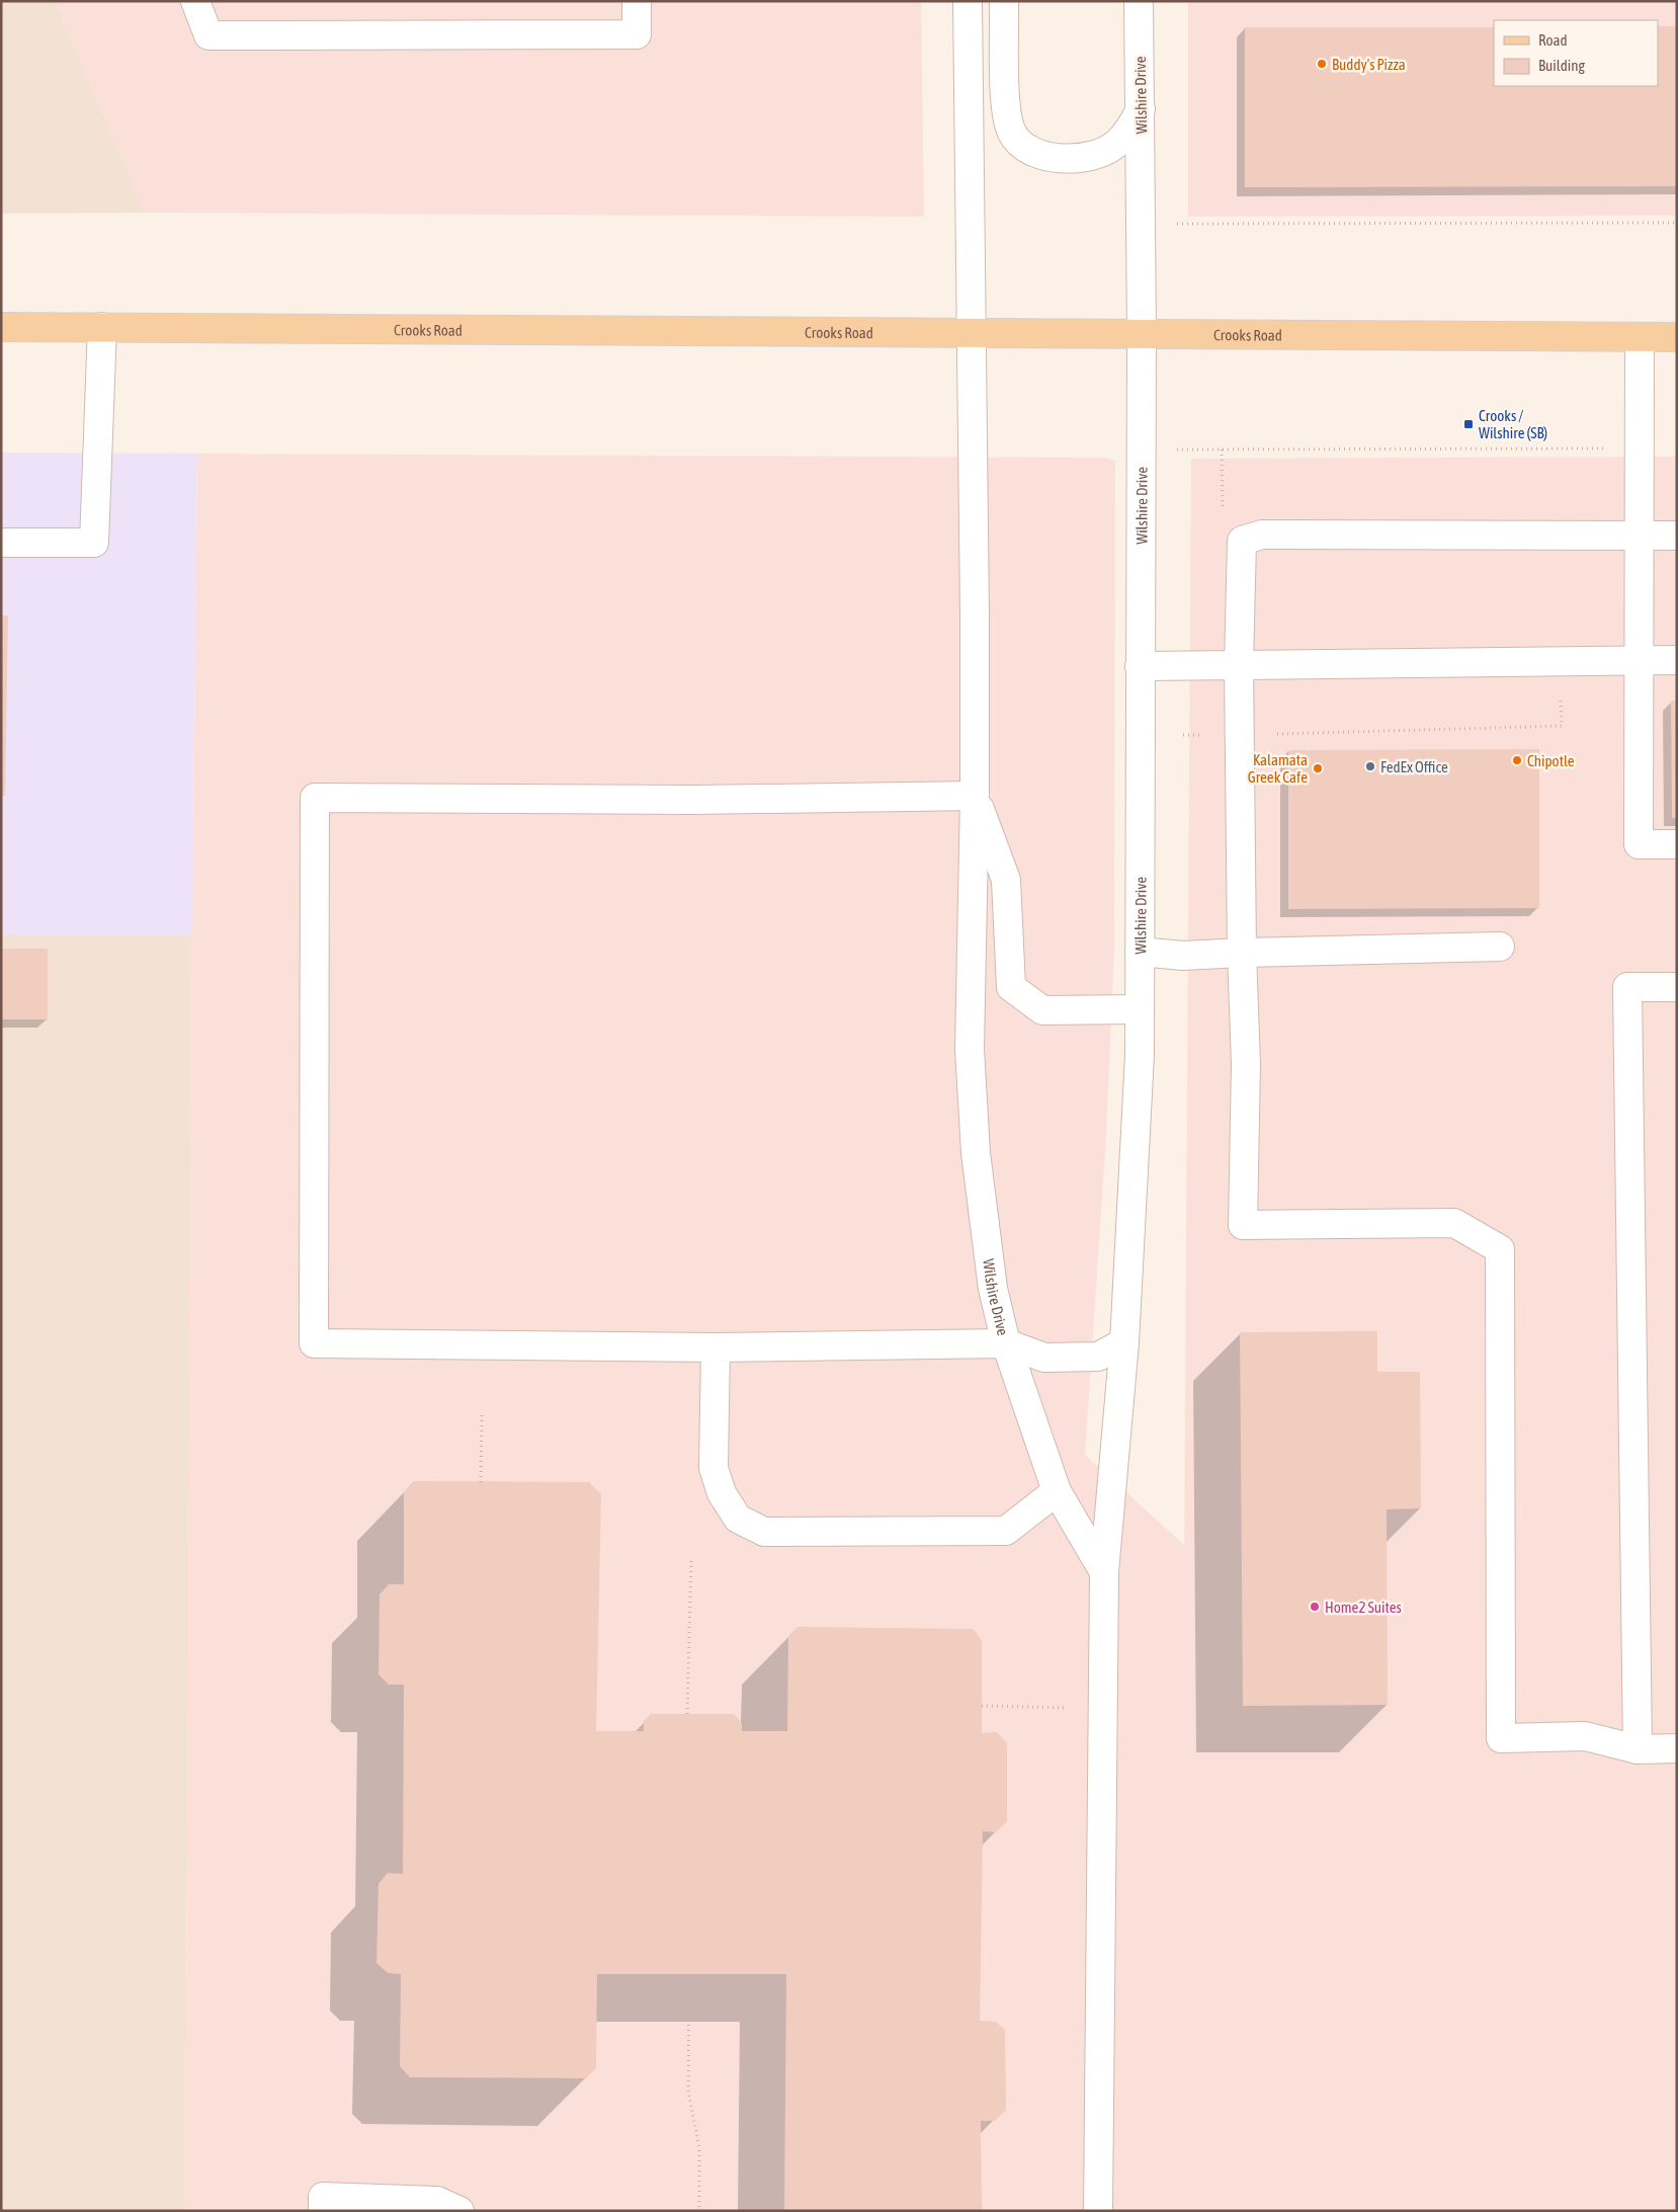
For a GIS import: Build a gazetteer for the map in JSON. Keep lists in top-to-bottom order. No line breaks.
{"streets":{"main road":["Crooks Road"],"street":["Wilshire Drive"]},"crossings":[["Wilshire Drive","Crooks Road"]],"places":{"other":["Buddy's Pizza","Chipotle","FedEx Office","Kalamata Greek Cafe","Home2 Suites"],"transit":["Crooks / Wilshire (SB)"]},"legend":["Road","Building"]}
